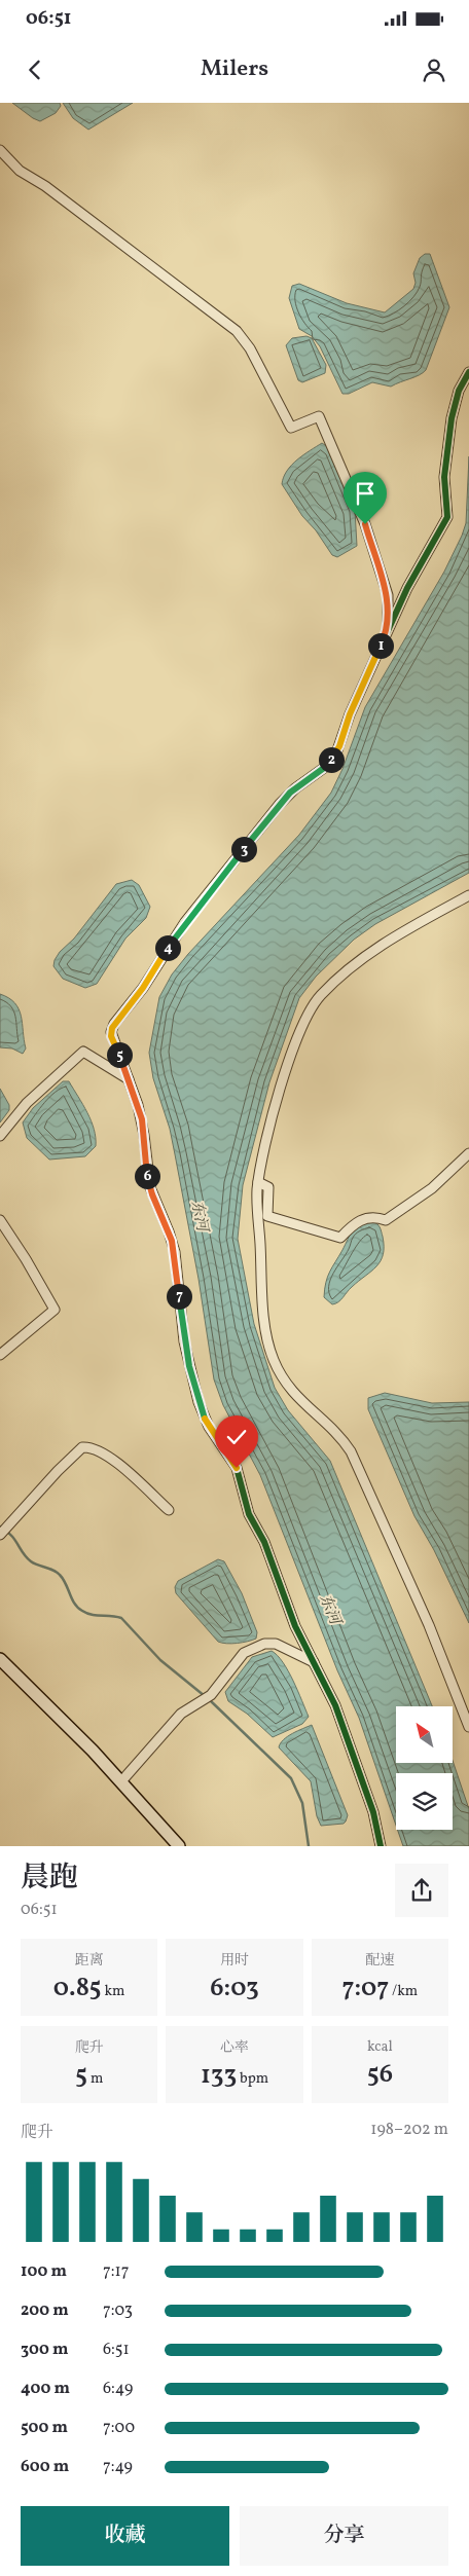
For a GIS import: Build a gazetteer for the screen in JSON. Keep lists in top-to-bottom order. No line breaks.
{"water":["东河"],"north":"top left","page":{"status":"06:51","header":"Milers","pins":["1","2","3","4","5","6","7"],"heading":["晨跑","06:51"],"stats":[["距离","0.85 km"],["用时","6:03"],["配速","7:07 /km"],["爬升","5 m"],["心率","133 bpm"],["kcal","56"]],"chart":["爬升","198–202 m"],"list":[{"name":"100 m","note":"7:17"},{"name":"200 m","note":"7:03"},{"name":"300 m","note":"6:51"},{"name":"400 m","note":"6:49"},{"name":"500 m","note":"7:00"},{"name":"600 m","note":"7:49"}],"buttons":["收藏","分享"]}}
